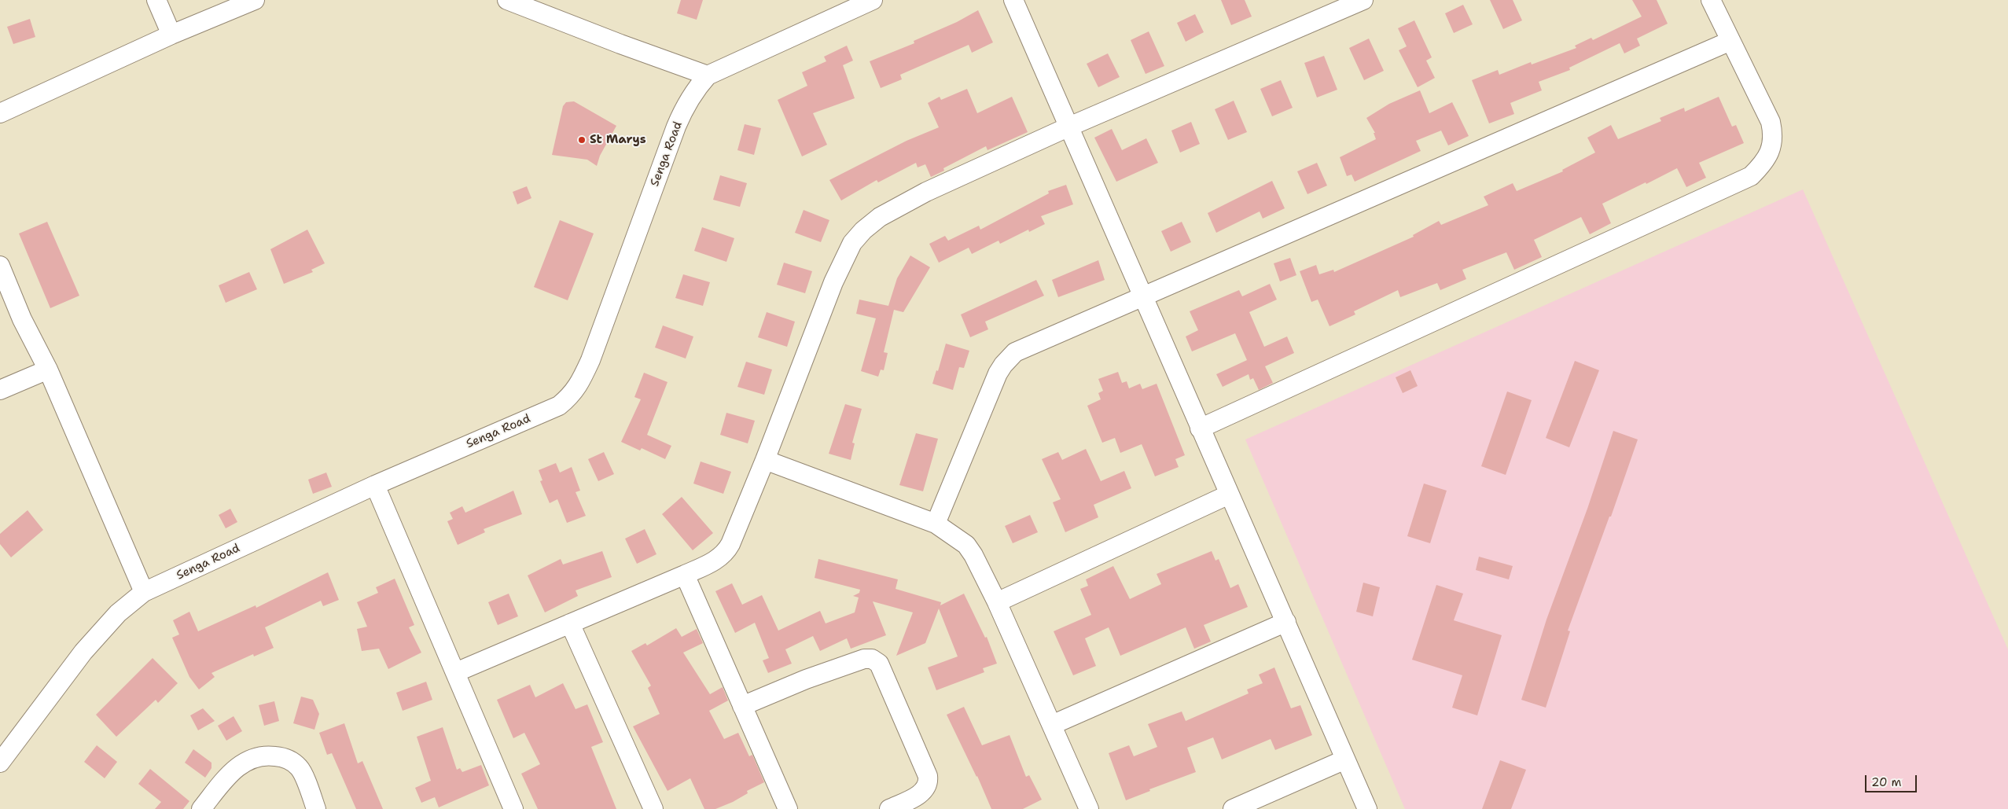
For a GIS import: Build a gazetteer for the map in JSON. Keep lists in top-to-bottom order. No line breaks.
{"streets":{"street":["Senga Road"]},"places":["St Marys"],"scale_bar":"20 m"}
